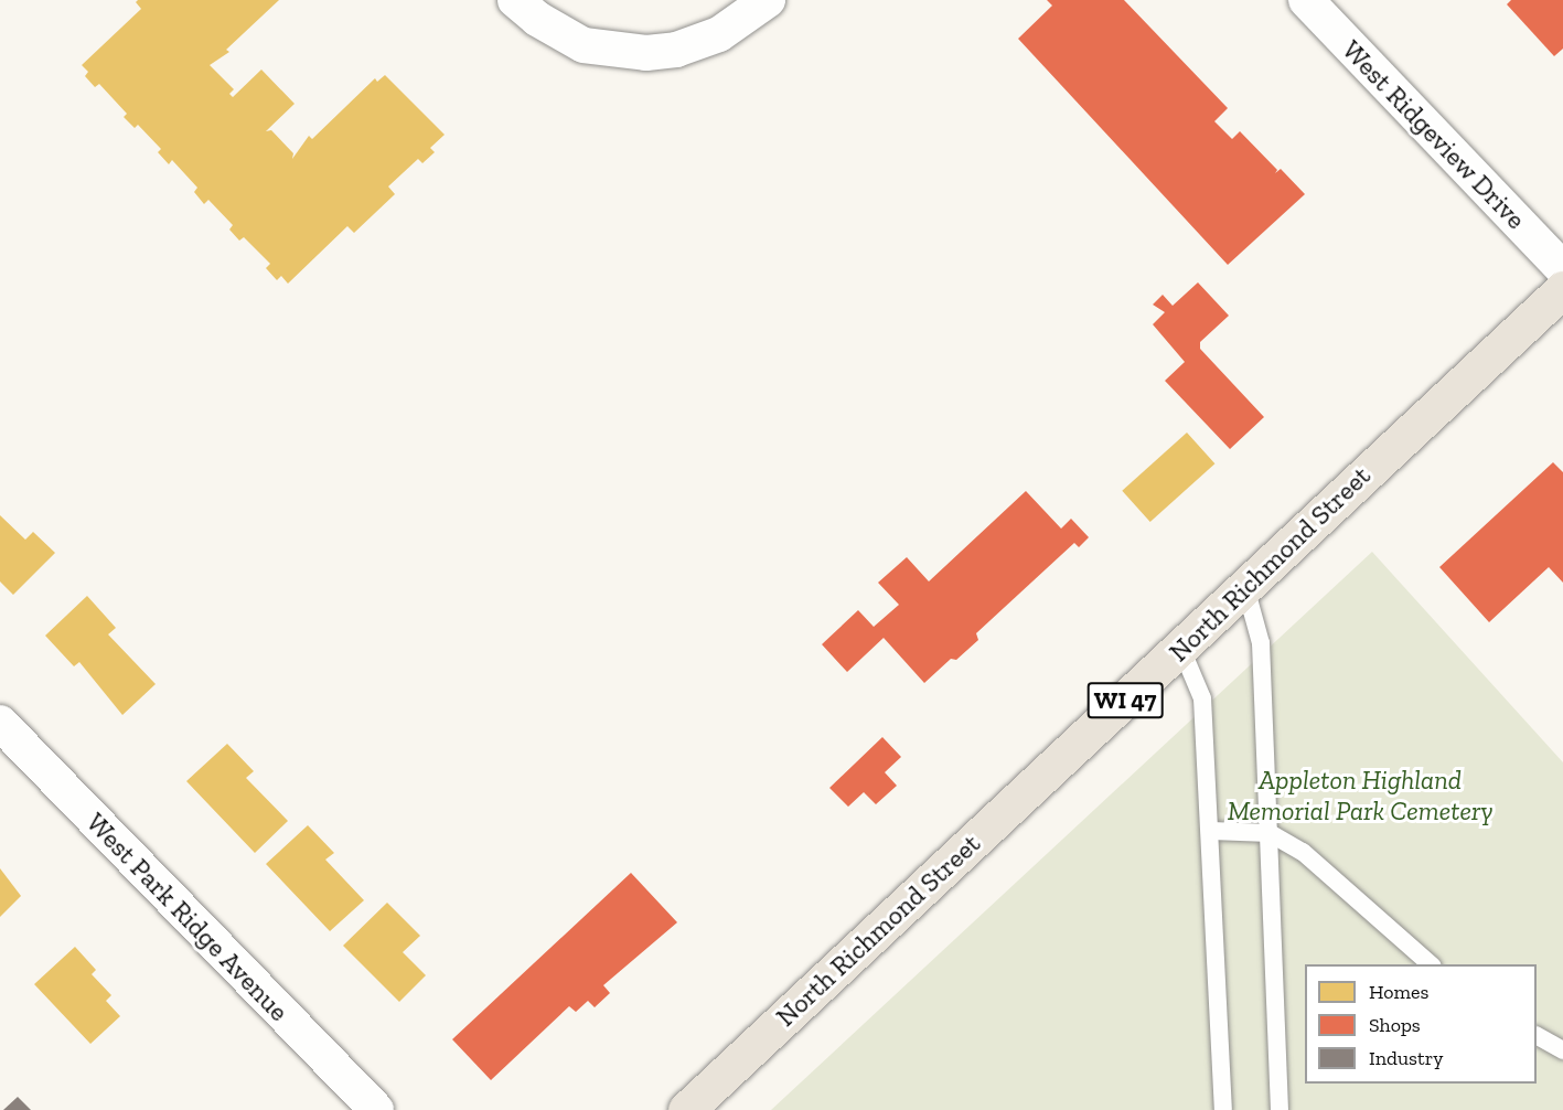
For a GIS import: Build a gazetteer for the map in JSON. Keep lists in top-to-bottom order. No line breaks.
{"streets":{"main road":["North Richmond Street","WI 47"],"street":["West Ridgeview Drive","West Park Ridge Avenue"]},"parks":["Appleton Highland Memorial Park Cemetery"],"legend":["Homes","Shops","Industry"]}
